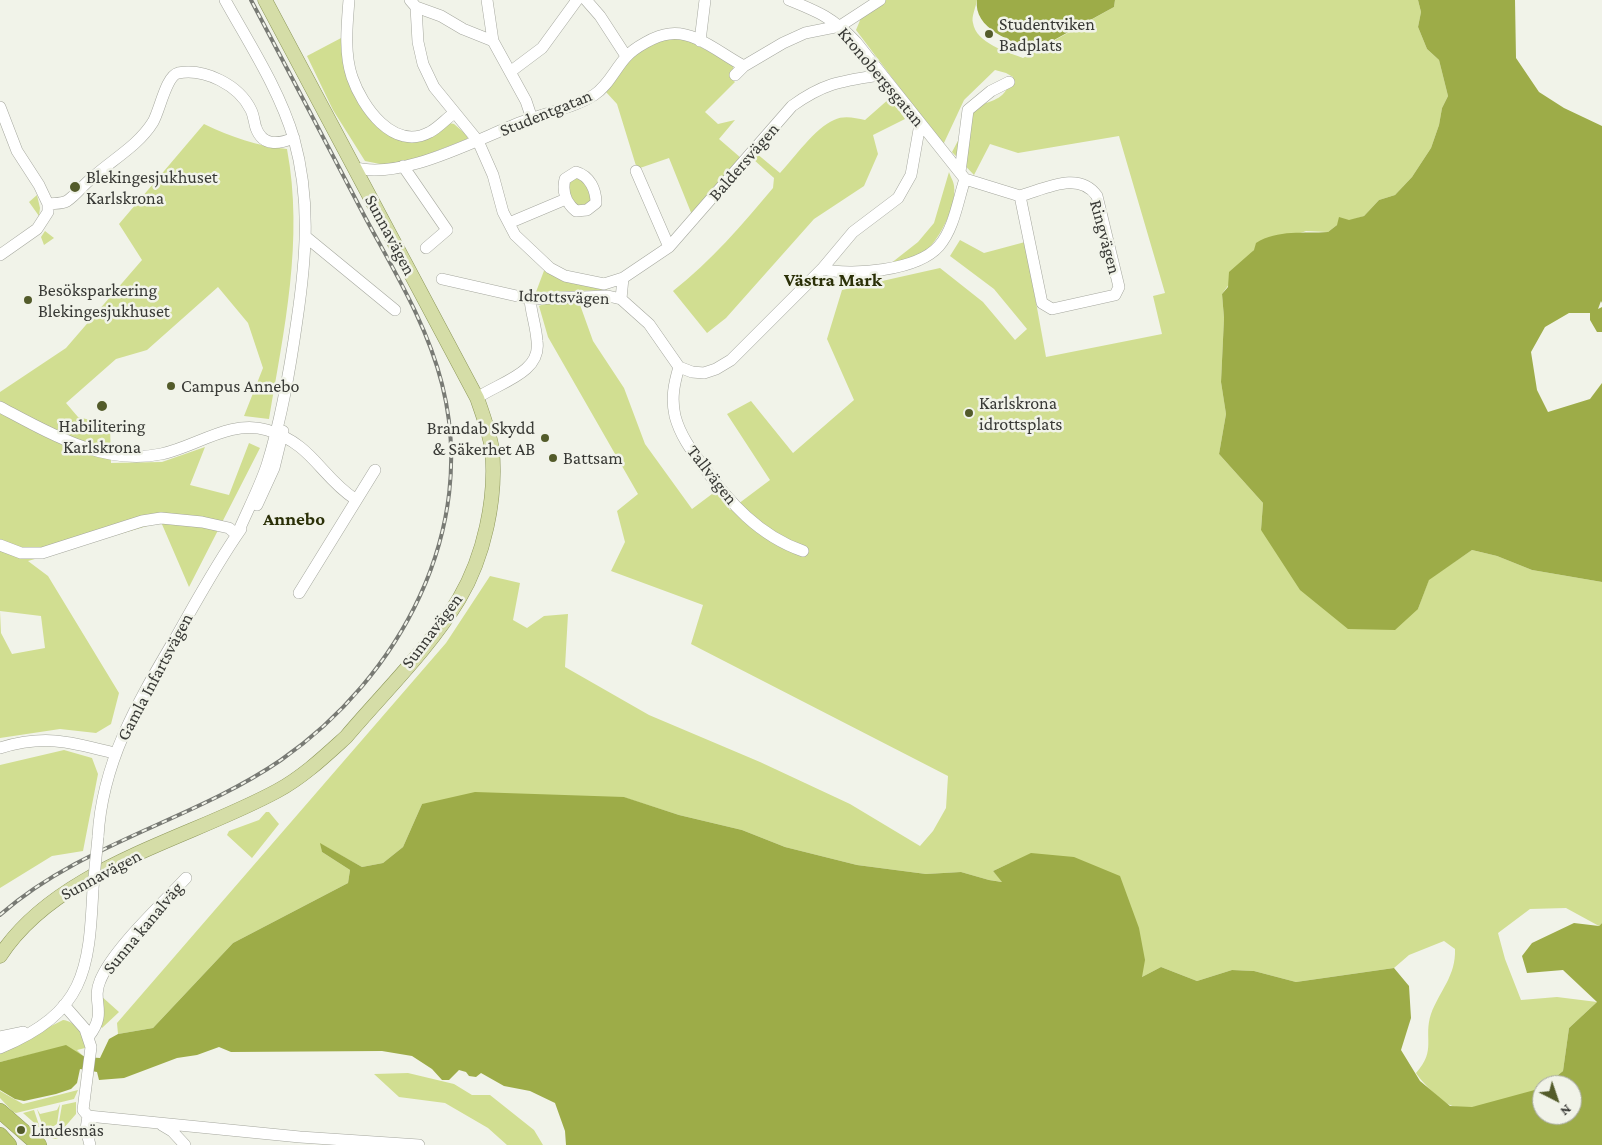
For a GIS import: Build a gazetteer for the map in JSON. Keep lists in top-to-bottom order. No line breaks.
{"streets":{"main road":["Sunnavägen"],"street":["Kronobergsgatan","Studentgatan","Baldersvägen","Ringvägen","Idrottsvägen","Tallvägen","Gamla Infartsvägen","Sunna kanalväg"]},"crossings":[["Kronobergsgatan","Baldersvägen"],["Studentgatan","Sunnavägen"],["Idrottsvägen","Tallvägen"]],"districts":["Västra Mark","Annebo"],"places":["Studentviken Badplats","Blekingesjukhuset Karlskrona","Besöksparkering Blekingesjukhuset","Campus Annebo","Habilitering Karlskrona","Karlskrona idrottsplats","Brandab Skydd & Säkerhet AB","Battsam","Lindesnäs"],"north":"bottom right"}
